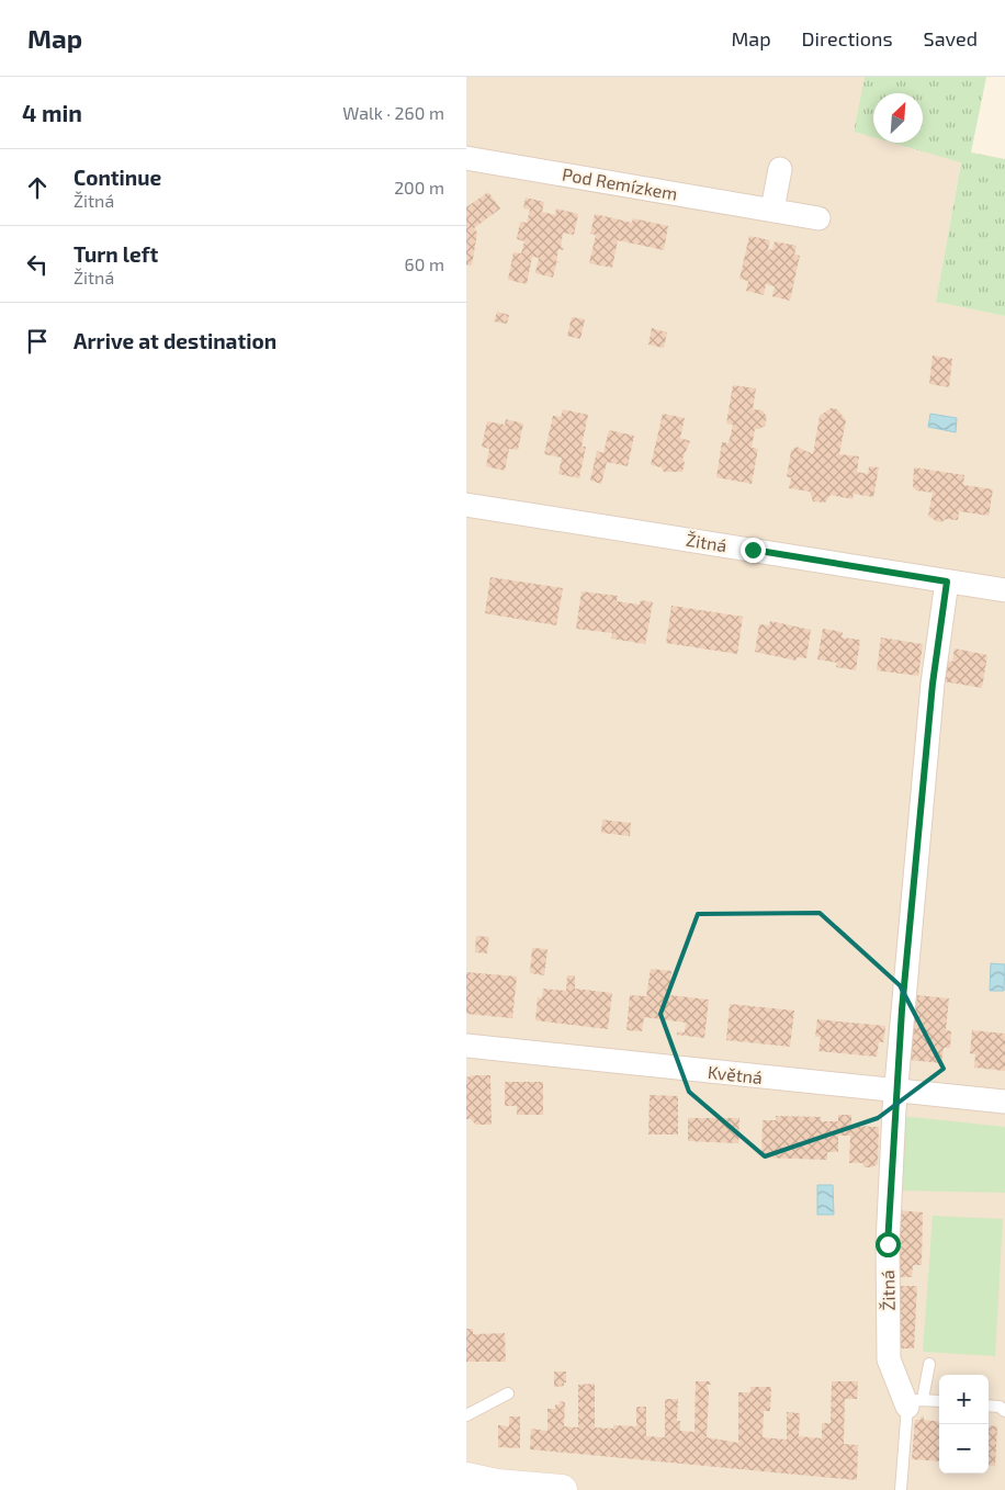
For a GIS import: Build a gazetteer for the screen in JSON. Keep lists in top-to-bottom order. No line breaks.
{"streets":{"street":["Pod Remízkem","Žitná","Květná"]},"crossings":[["Žitná","Květná"]],"north":"top right","page":{"header":"Map","nav":["Map","Directions","Saved"],"heading":["4 min","Walk · 260 m"],"list":[["Continue","Žitná","200 m"],["Turn left","Žitná","60 m"],"Arrive at destination"],"map_buttons":["+","−"]}}
